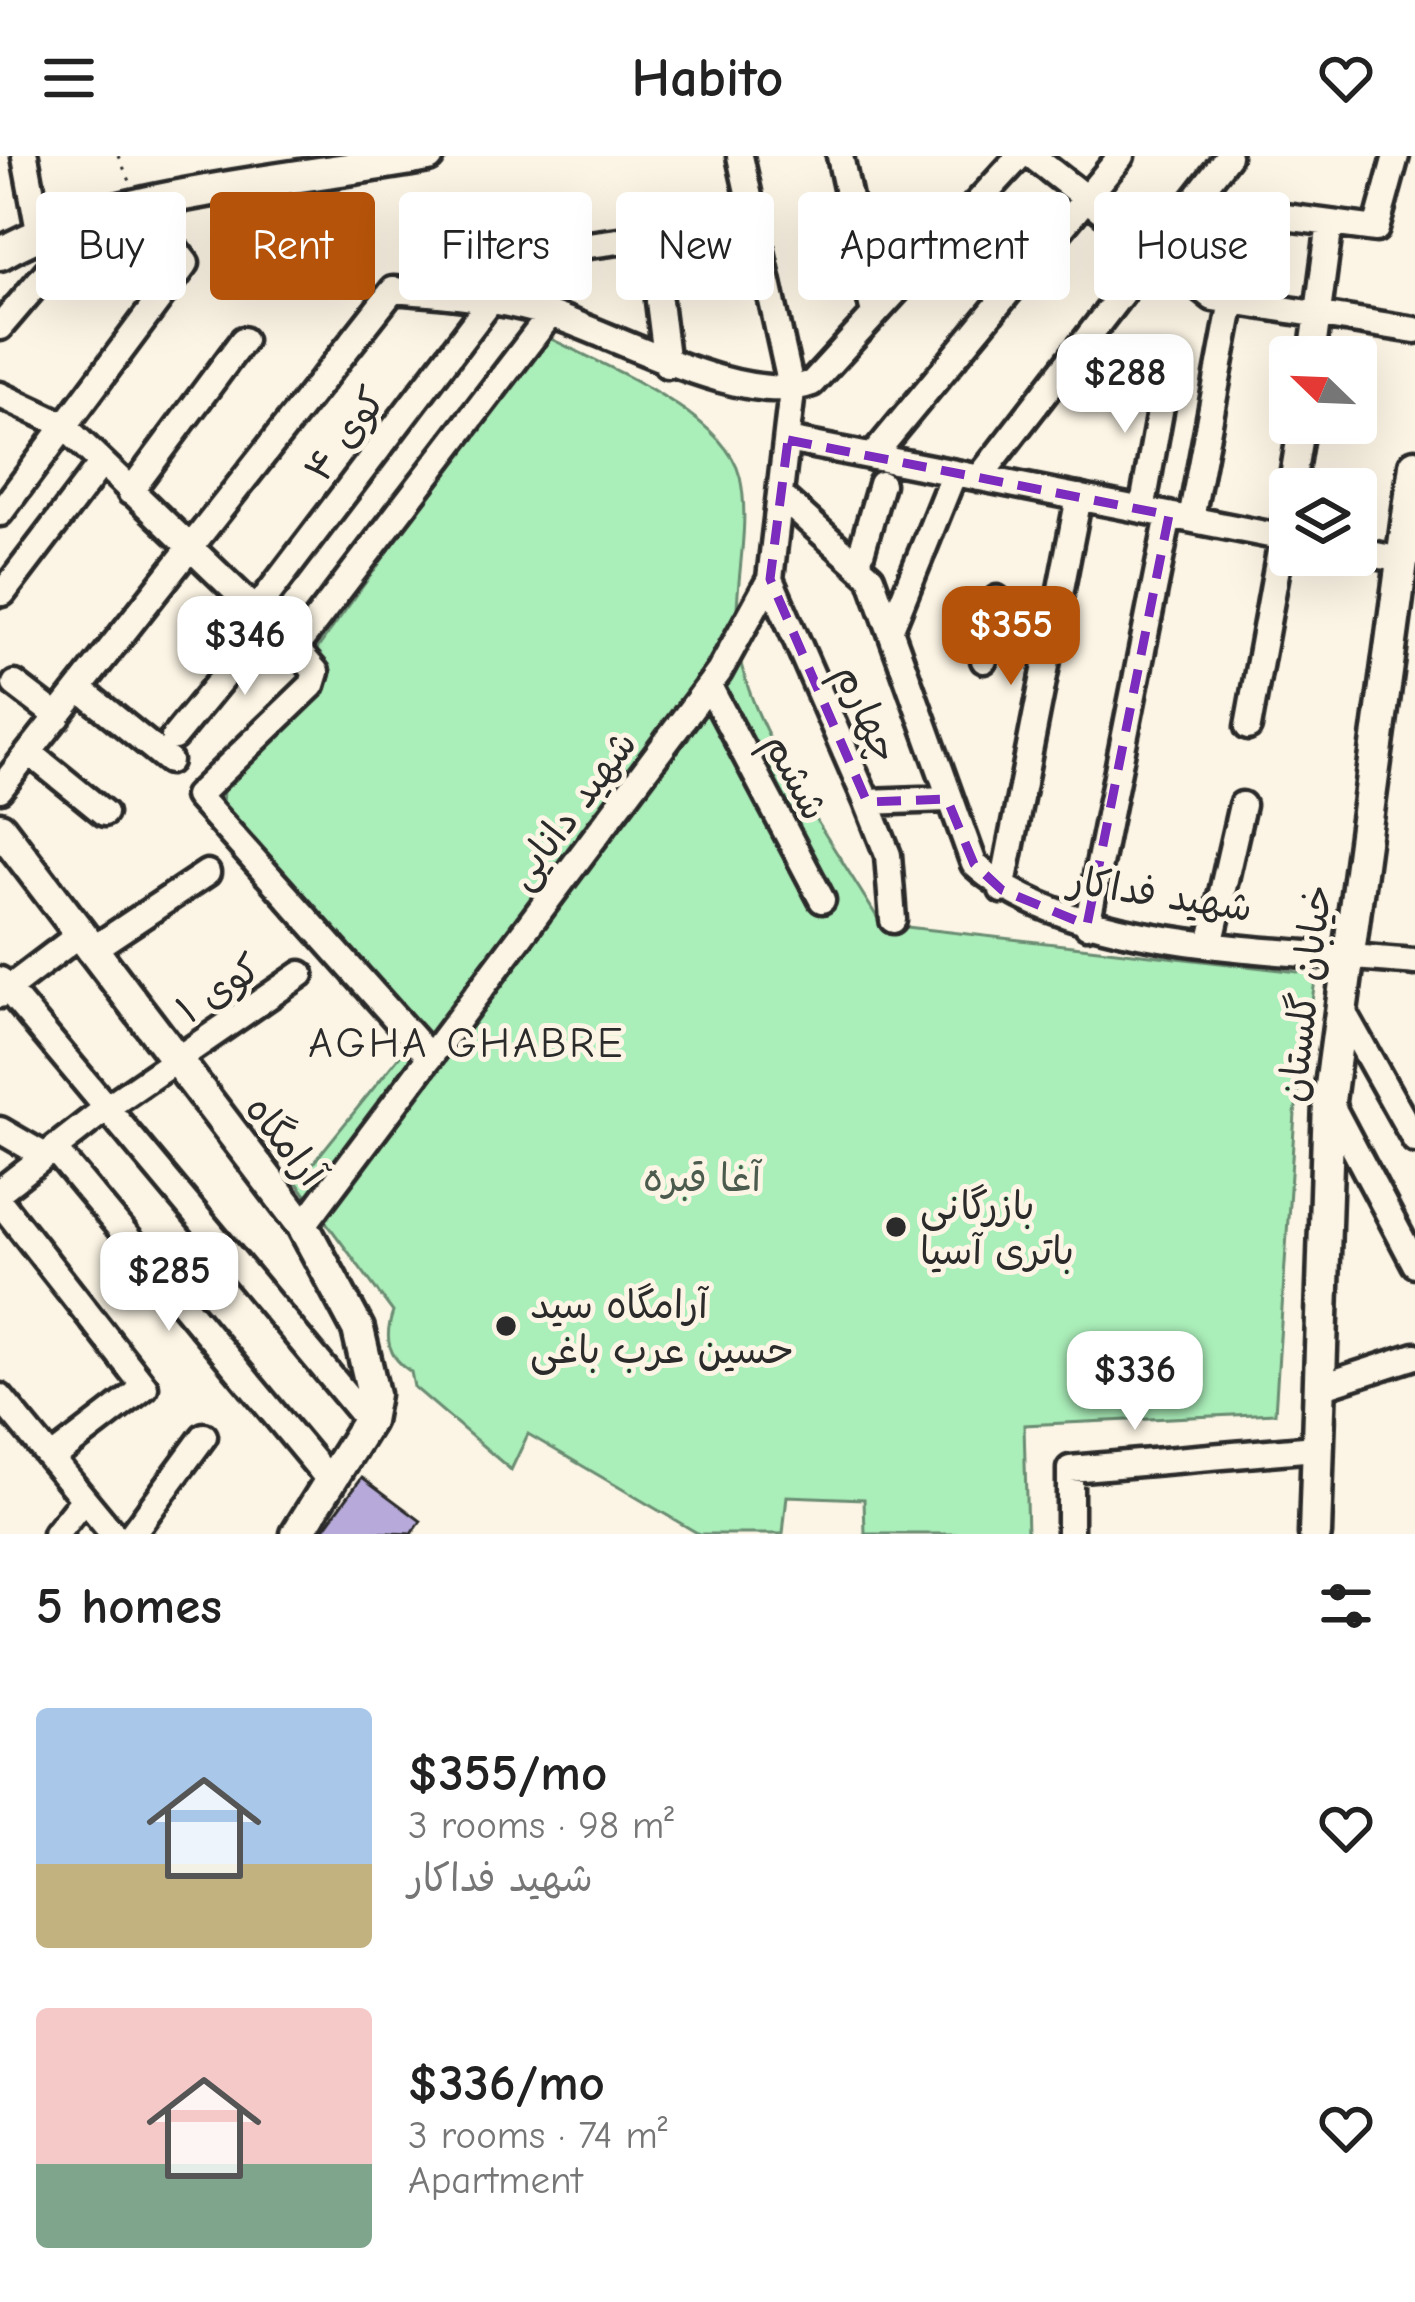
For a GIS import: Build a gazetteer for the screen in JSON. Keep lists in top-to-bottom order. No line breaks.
{"streets":{"main road":["خیابان گلستان","آرامگاه"],"street":["کوی ۴","چهارم","ششم","شهید دانایی","شهید فداکار","کوی ۱"]},"crossings":[["چهارم","شهید دانایی"],["چهارم","شهید فداکار"],["ششم","شهید دانایی"],["شهید دانایی","شهید فداکار"],["شهید دانایی","آرامگاه"],["شهید فداکار","خیابان گلستان"],["کوی ۱","آرامگاه"]],"districts":["AGHA GHABRE"],"parks":["آغا قبره"],"places":["بازرگانی باتری آسیا","آرامگاه سید حسین عرب باغی"],"north":"top left","page":{"header":"Habito","chip":["Buy","Rent","Filters","New","Apartment","House"],"price":["$288","$355","$346","$285","$336"],"heading":"5 homes","list":[{"name":"$355/mo","note":"3 rooms · 98 m² · شهید فداکار"},{"name":"$336/mo","note":"3 rooms · 74 m² · Apartment"}]}}
